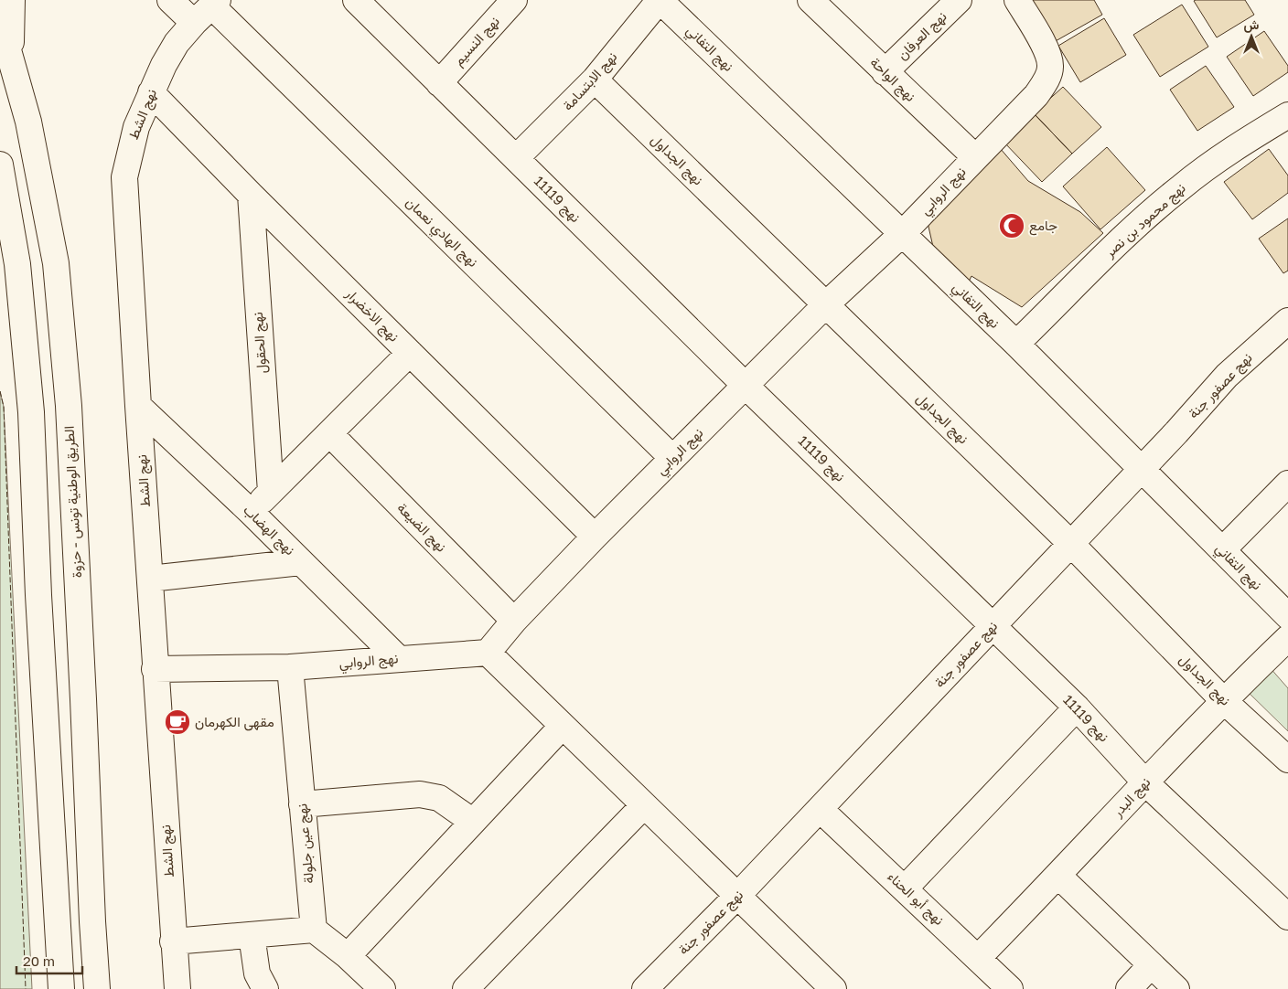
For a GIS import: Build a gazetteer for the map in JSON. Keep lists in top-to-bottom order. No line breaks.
{"streets":{"main road":["نهج العرفان","نهج النسيم","نهج التفاني","نهج الواحة","نهج الابتسامة","نهج الشط","نهج الجداول","نهج الروابي","نهج 11119","نهج محمود بن نصر","نهج الهادي نعمان","نهج الاخضرار","نهج الحقول","نهج عصفور جنة","الطريق الوطنية تونس - حزوة","نهج الضيعة","نهج الهضاب","نهج البدر","نهج عين جلولة","نهج أبو الحناء"]},"crossings":[["نهج العرفان","نهج الواحة"],["نهج النسيم","نهج 11119"],["نهج التفاني","نهج الابتسامة"],["نهج التفاني","نهج الروابي"],["نهج التفاني","نهج محمود بن نصر"],["نهج التفاني","نهج عصفور جنة"],["نهج الواحة","نهج الروابي"],["نهج الابتسامة","نهج الجداول"],["نهج الابتسامة","نهج 11119"],["نهج الشط","نهج الروابي"],["نهج الشط","نهج الهادي نعمان"],["نهج الشط","نهج الاخضرار"],["نهج الشط","نهج الهضاب"],["نهج الجداول","نهج الروابي"],["نهج الجداول","نهج عصفور جنة"],["نهج الجداول","نهج البدر"],["نهج الروابي","نهج 11119"],["نهج الروابي","نهج الهادي نعمان"],["نهج الروابي","نهج الاخضرار"],["نهج الروابي","نهج الضيعة"],["نهج الروابي","نهج الهضاب"],["نهج الروابي","نهج عين جلولة"],["نهج 11119","نهج عصفور جنة"],["نهج 11119","نهج البدر"],["نهج الاخضرار","نهج الحقول"],["نهج عصفور جنة","نهج أبو الحناء"],["نهج البدر","نهج أبو الحناء"]],"places":{"mosque":["جامع"],"cafe":["مقهى الكهرمان"]},"scale_bar":"20 m","north":"top"}
